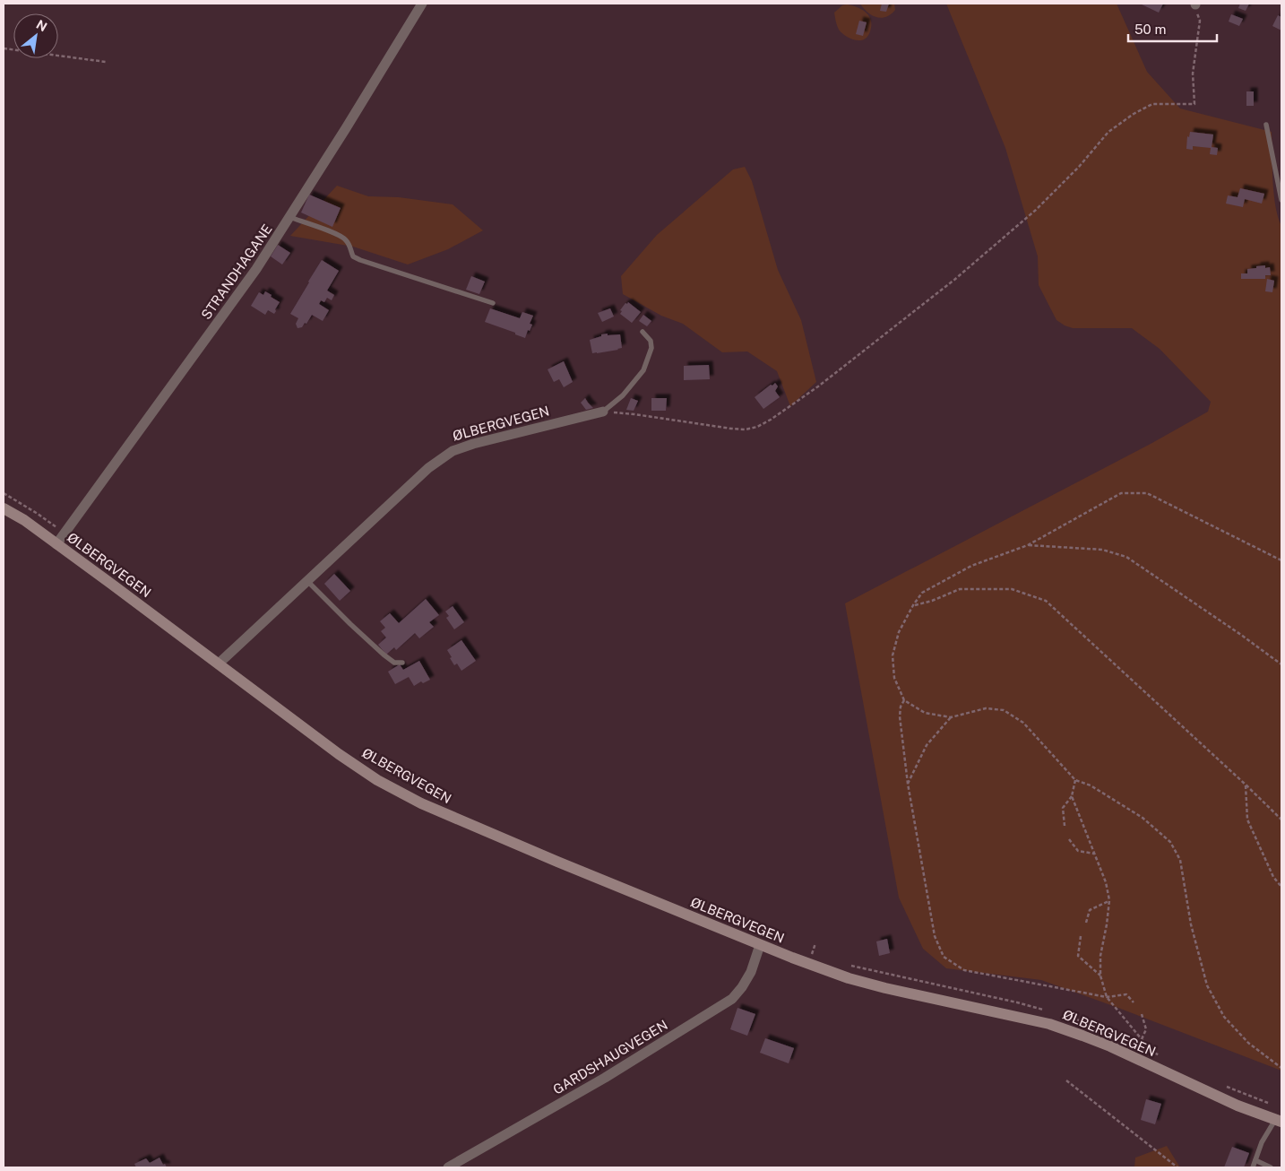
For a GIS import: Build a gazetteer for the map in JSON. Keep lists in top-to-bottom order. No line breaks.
{"streets":{"main road":["ØLBERGVEGEN"],"street":["STRANDHAGANE","GARDSHAUGVEGEN"]},"crossings":[["STRANDHAGANE","ØLBERGVEGEN"],["ØLBERGVEGEN","GARDSHAUGVEGEN"]],"scale_bar":"50 m","north":"top right"}
